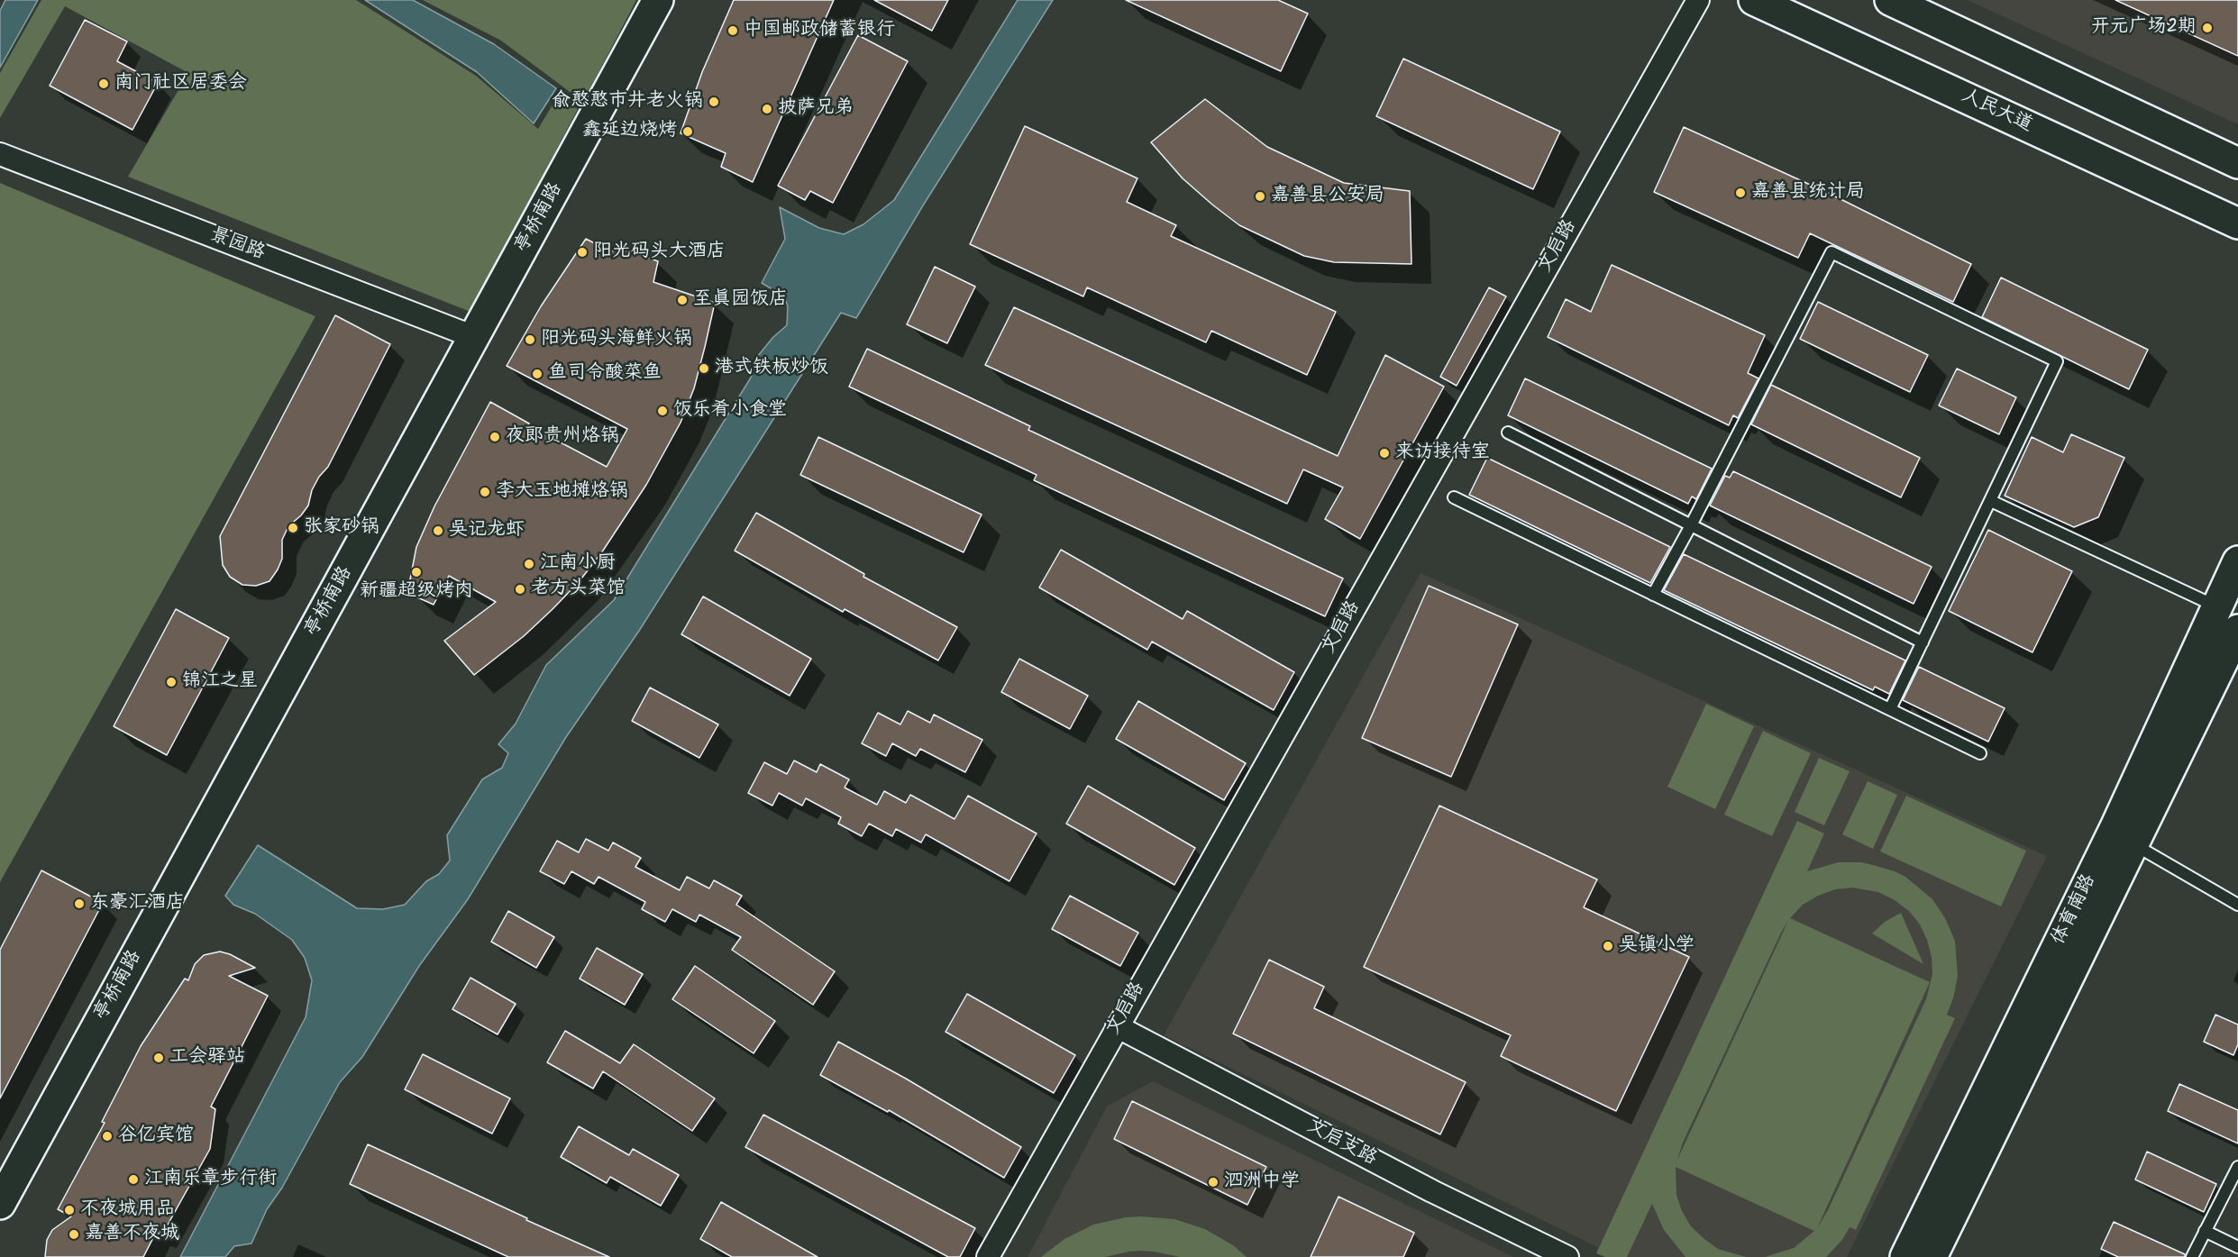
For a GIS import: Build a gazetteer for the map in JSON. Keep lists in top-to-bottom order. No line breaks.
{"streets":{"main road":["人民大道","亭桥南路","体育南路"],"street":["景园路","文启路","文启支路"]},"crossings":[["亭桥南路","景园路"],["文启路","文启支路"]],"places":["开元广场2期","中国邮政储蓄银行","南门社区居委会","俞憨憨市井老火锅","披萨兄弟","鑫延边烧烤","嘉善县统计局","嘉善县公安局","阳光码头大酒店","至真园饭店","阳光码头海鲜火锅","港式铁板炒饭","鱼司令酸菜鱼","饭乐肴小食堂","夜郎贵州烙锅","来访接待室","李大玉地摊烙锅","张家砂锅","吴记龙虾","江南小厨","新疆超级烤肉","老方头菜馆","锦江之星","东豪汇酒店","吴镇小学","工会驿站","谷亿宾馆","江南乐章步行街","泗洲中学","不夜城用品","嘉善不夜城"]}
